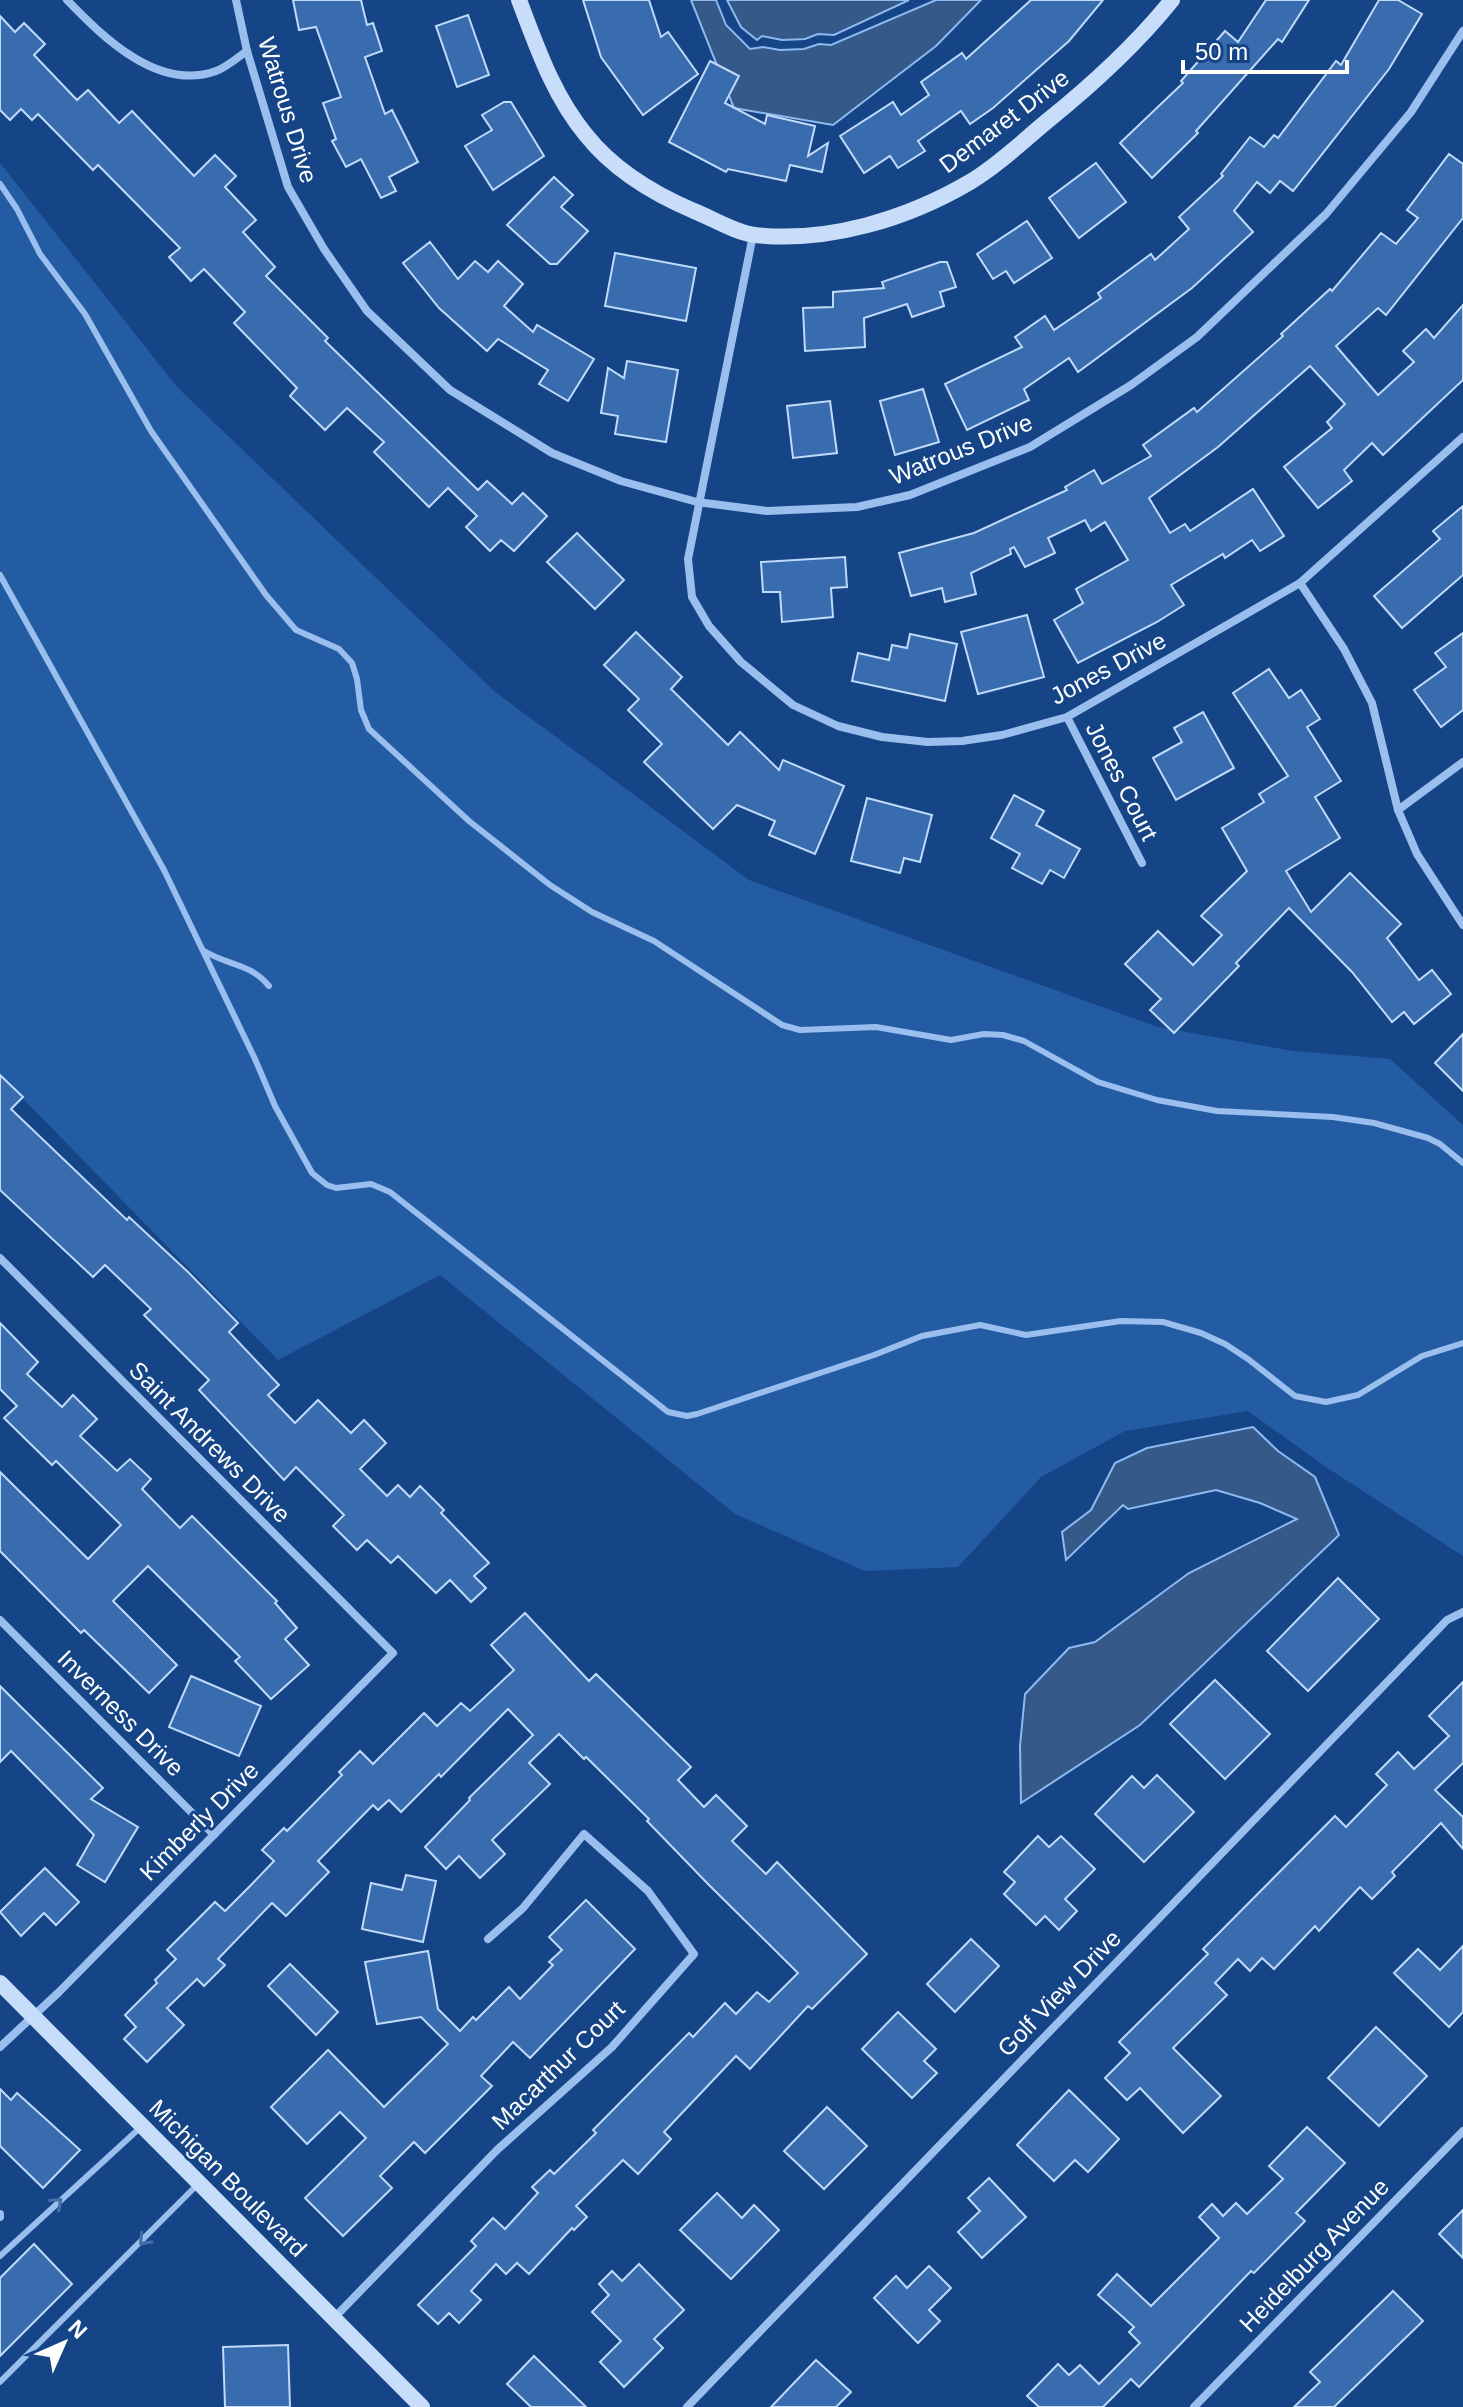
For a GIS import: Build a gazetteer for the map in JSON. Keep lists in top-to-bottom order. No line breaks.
{"streets":{"street":["Watrous Drive","Demaret Drive","Jones Drive","Jones Court","Saint Andrews Drive","Inverness Drive","Kimberly Drive","Golf View Drive","Macarthur Court","Michigan Boulevard","Heidelburg Avenue"]},"crossings":[["Watrous Drive","Jones Drive"],["Demaret Drive","Jones Drive"],["Jones Drive","Jones Court"],["Saint Andrews Drive","Kimberly Drive"],["Inverness Drive","Kimberly Drive"],["Kimberly Drive","Michigan Boulevard"],["Macarthur Court","Michigan Boulevard"]],"scale_bar":"50 m","north":"top right"}
